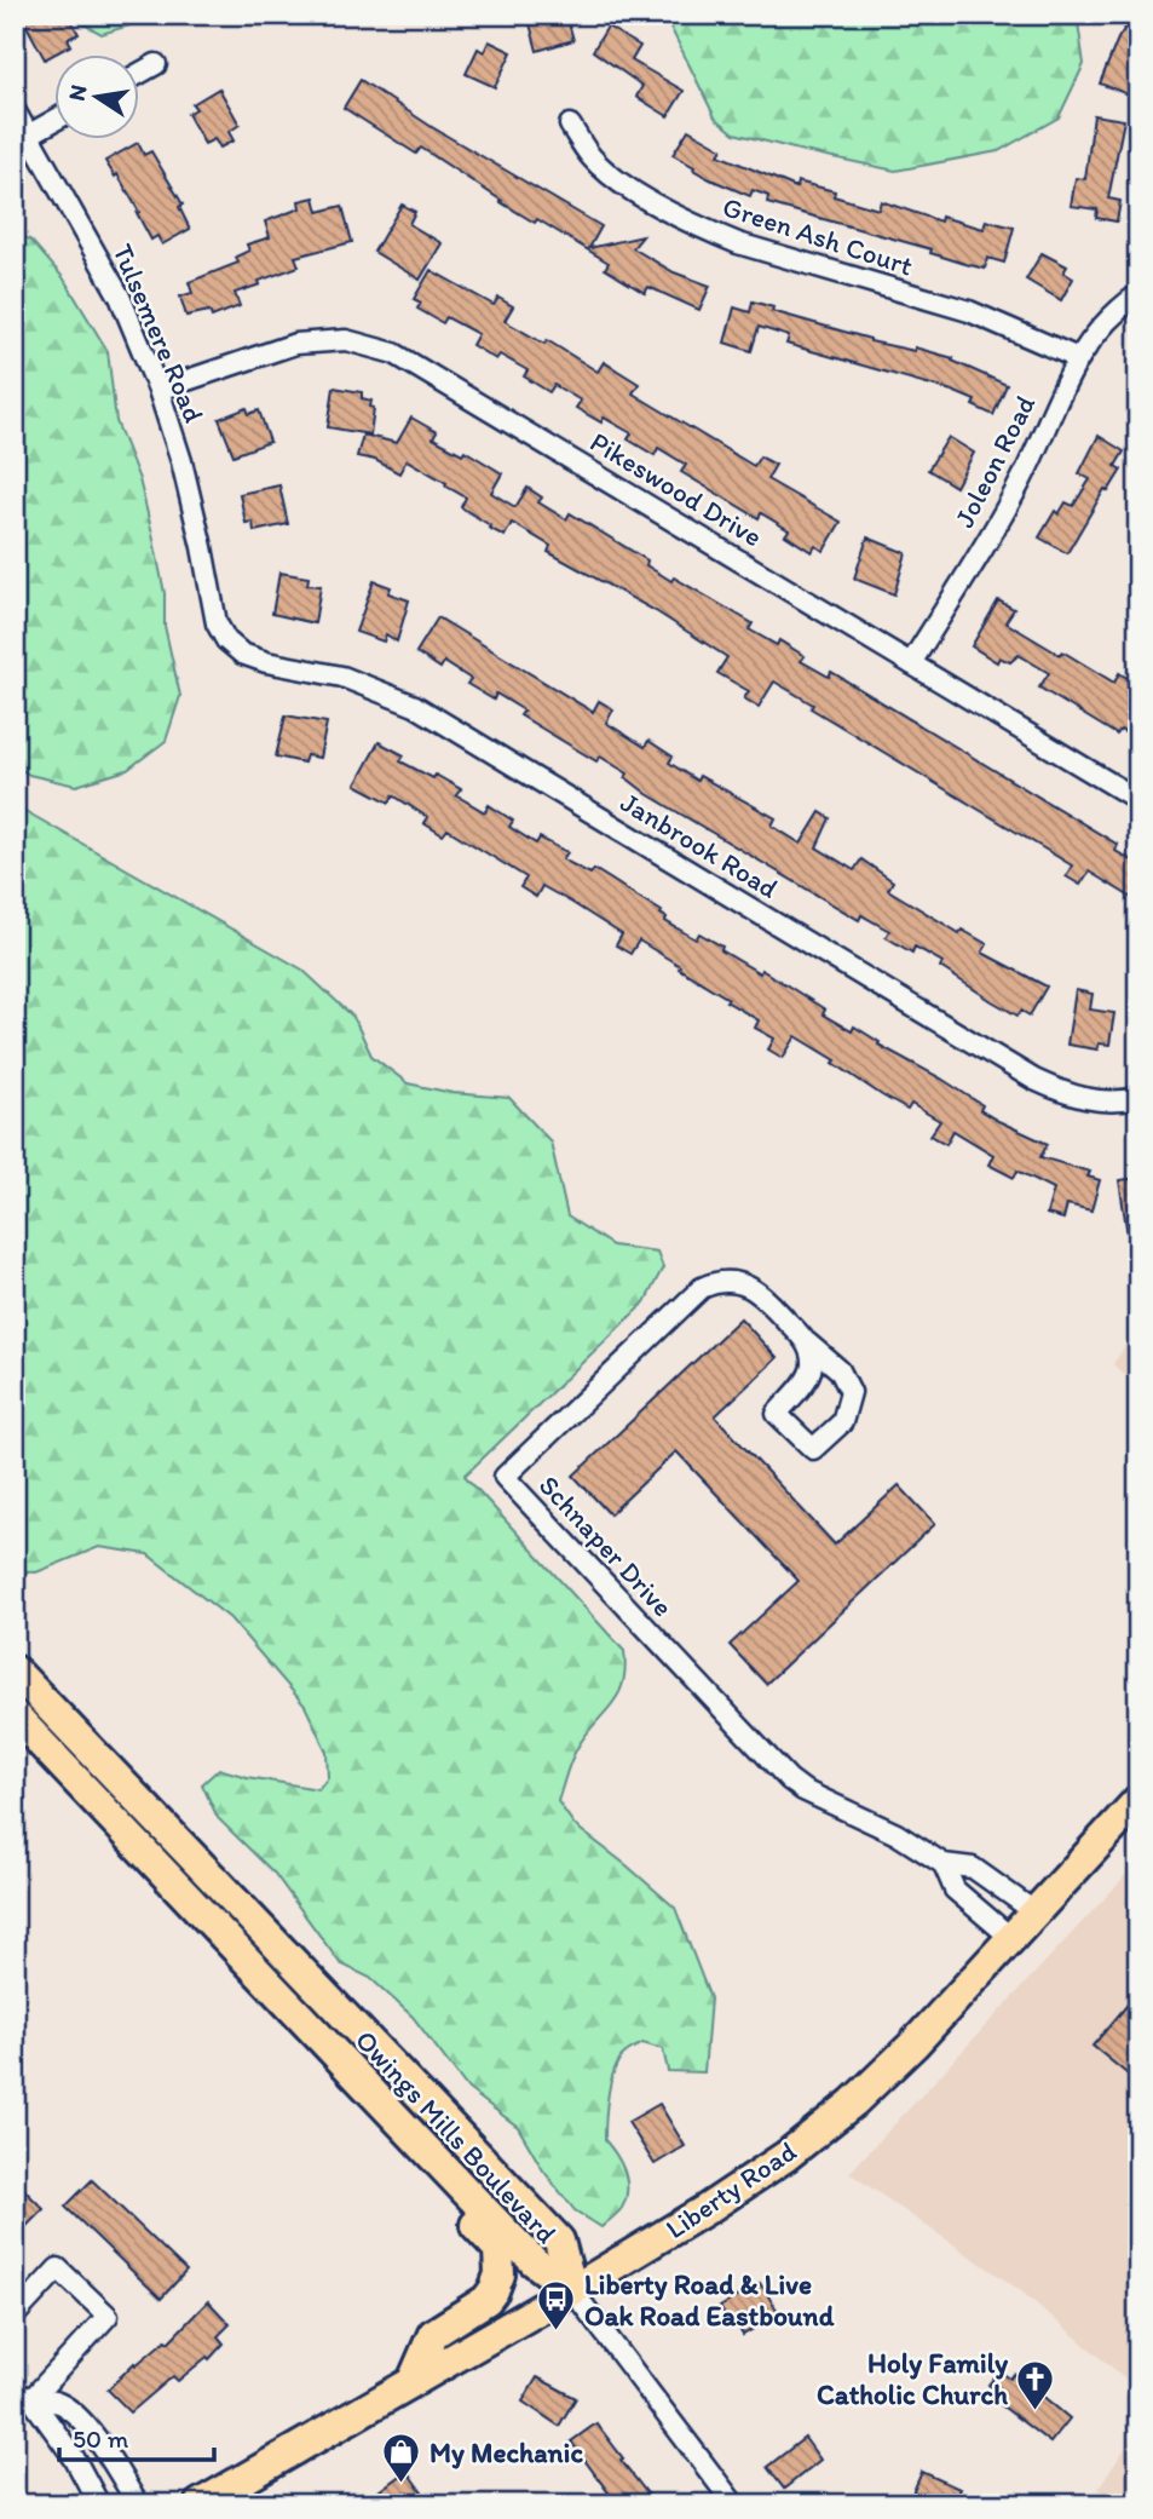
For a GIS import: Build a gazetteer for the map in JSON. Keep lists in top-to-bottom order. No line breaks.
{"streets":{"main road":["Owings Mills Boulevard","Liberty Road"],"street":["Green Ash Court","Tulsemere Road","Joleon Road","Pikeswood Drive","Janbrook Road","Schnaper Drive"]},"crossings":[["Green Ash Court","Joleon Road"],["Tulsemere Road","Pikeswood Drive"],["Tulsemere Road","Janbrook Road"],["Joleon Road","Pikeswood Drive"],["Schnaper Drive","Liberty Road"],["Owings Mills Boulevard","Liberty Road"]],"places":{"bus stop":["Liberty Road & Live Oak Road Eastbound"],"church":["Holy Family Catholic Church"],"shop":["My Mechanic"]},"scale_bar":"50 m","north":"left"}
